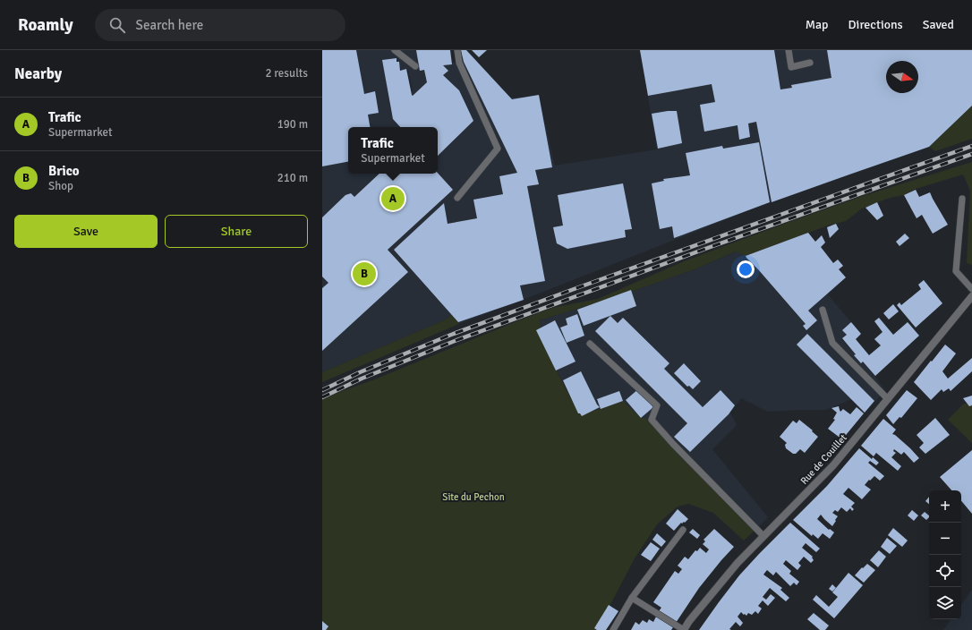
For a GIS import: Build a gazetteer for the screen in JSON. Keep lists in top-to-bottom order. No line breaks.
{"streets":{"street":["Rue de Couillet"]},"parks":["Site du Pechon"],"north":"right","page":{"header":"Roamly","search":"Search here","nav":["Map","Directions","Saved"],"heading":["Nearby","2 results"],"list":[{"mark":"A","name":"Trafic","note":"Supermarket","value":"190 m"},{"mark":"B","name":"Brico","note":"Shop","value":"210 m"}],"popup":["Trafic","Supermarket"],"pins":["A","B"],"buttons":["Save","Share"],"map_buttons":["+","−"]}}
